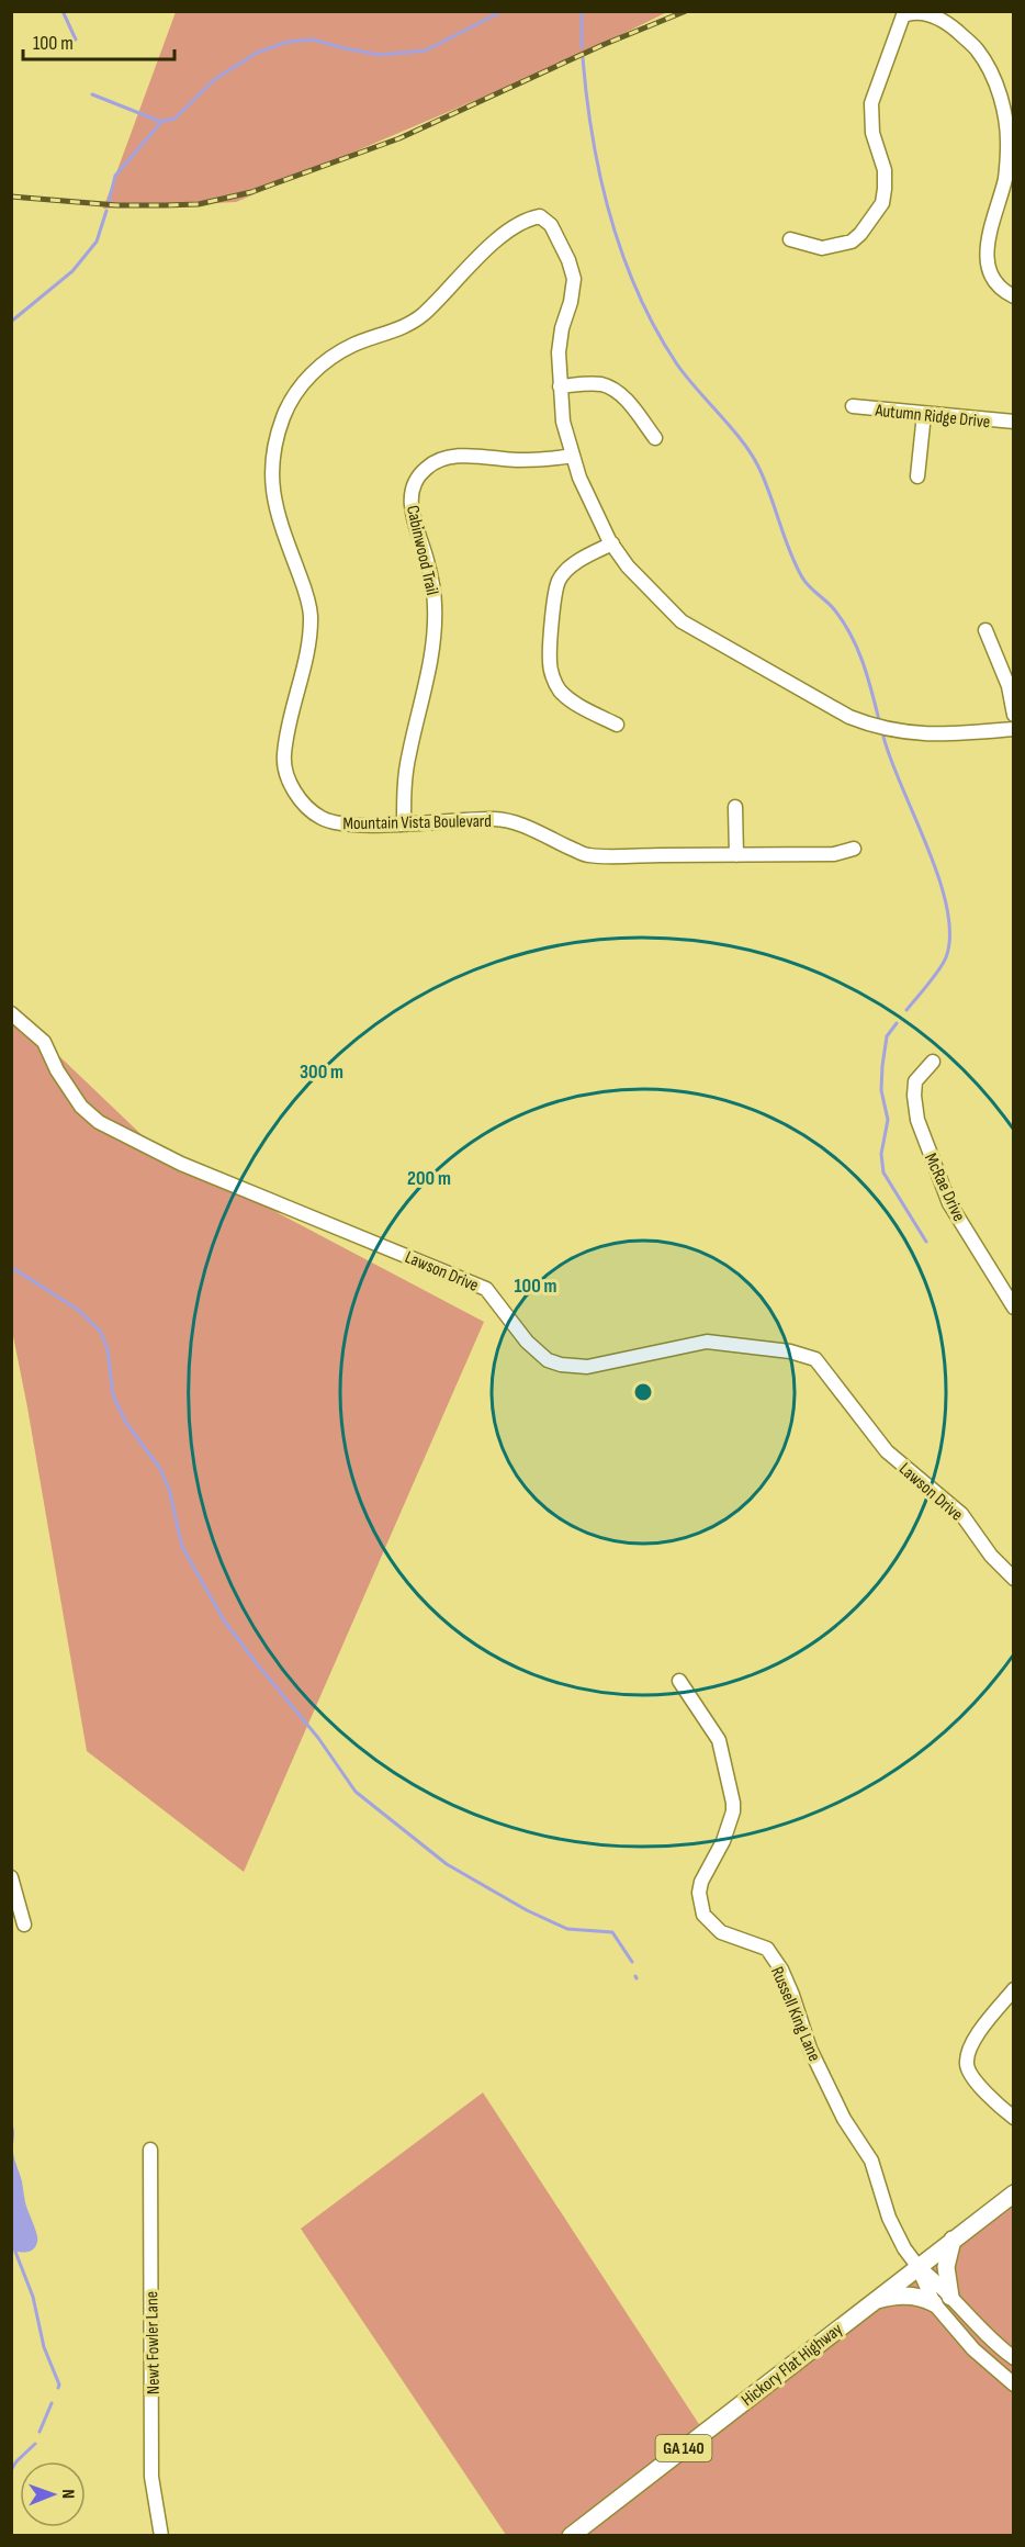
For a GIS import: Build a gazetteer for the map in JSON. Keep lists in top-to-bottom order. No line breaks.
{"streets":{"main road":["Hickory Flat Highway","GA 140"],"street":["Autumn Ridge Drive","Cabinwood Trail","Mountain Vista Boulevard","McRae Drive","Lawson Drive","Russell King Lane","Newt Fowler Lane"]},"crossings":[["Cabinwood Trail","Mountain Vista Boulevard"],["Russell King Lane","Hickory Flat Highway"]],"scale_bar":"100 m","north":"right","rings":["300 m","200 m","100 m"]}
